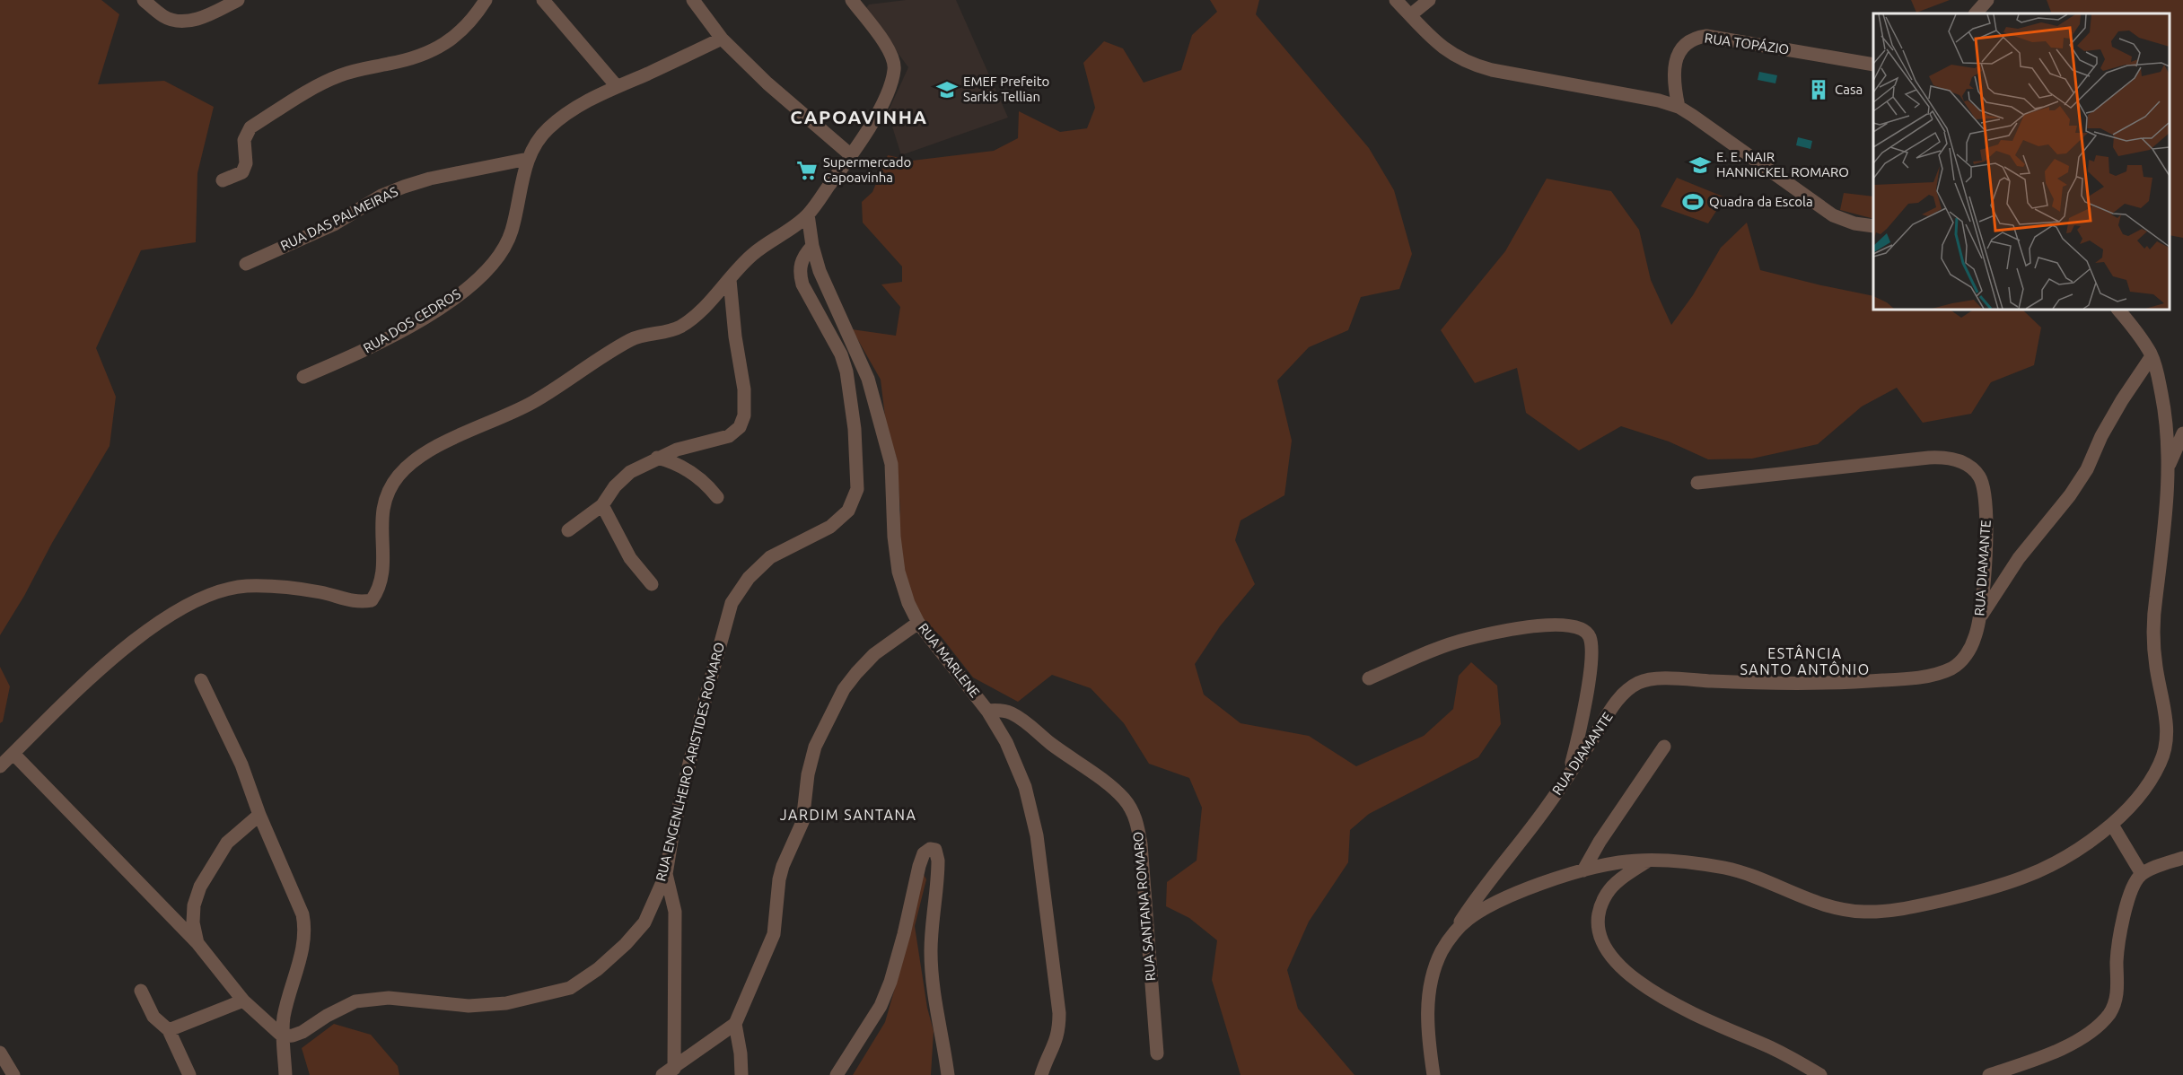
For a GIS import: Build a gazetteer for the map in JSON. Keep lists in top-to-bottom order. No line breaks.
{"streets":{"street":["RUA TOPÁZIO","RUA DAS PALMEIRAS","RUA DOS CEDROS","RUA DIAMANTE","RUA MARLENE","RUA ENGENLHEIRO ARISTIDES ROMARO","RUA SANTANA ROMARO"]},"crossings":[["RUA DAS PALMEIRAS","RUA DOS CEDROS"],["RUA MARLENE","RUA ENGENLHEIRO ARISTIDES ROMARO"],["RUA MARLENE","RUA SANTANA ROMARO"]],"districts":["CAPOAVINHA","ESTÂNCIA SANTO ANTÔNIO","JARDIM SANTANA"],"places":{"school or university":["EMEF Prefeito Sarkis Tellian","E. E. NAIR HANNICKEL ROMARO"],"building":["Casa"],"supermarket":["Supermercado Capoavinha"],"sports":["Quadra da Escola"]}}
